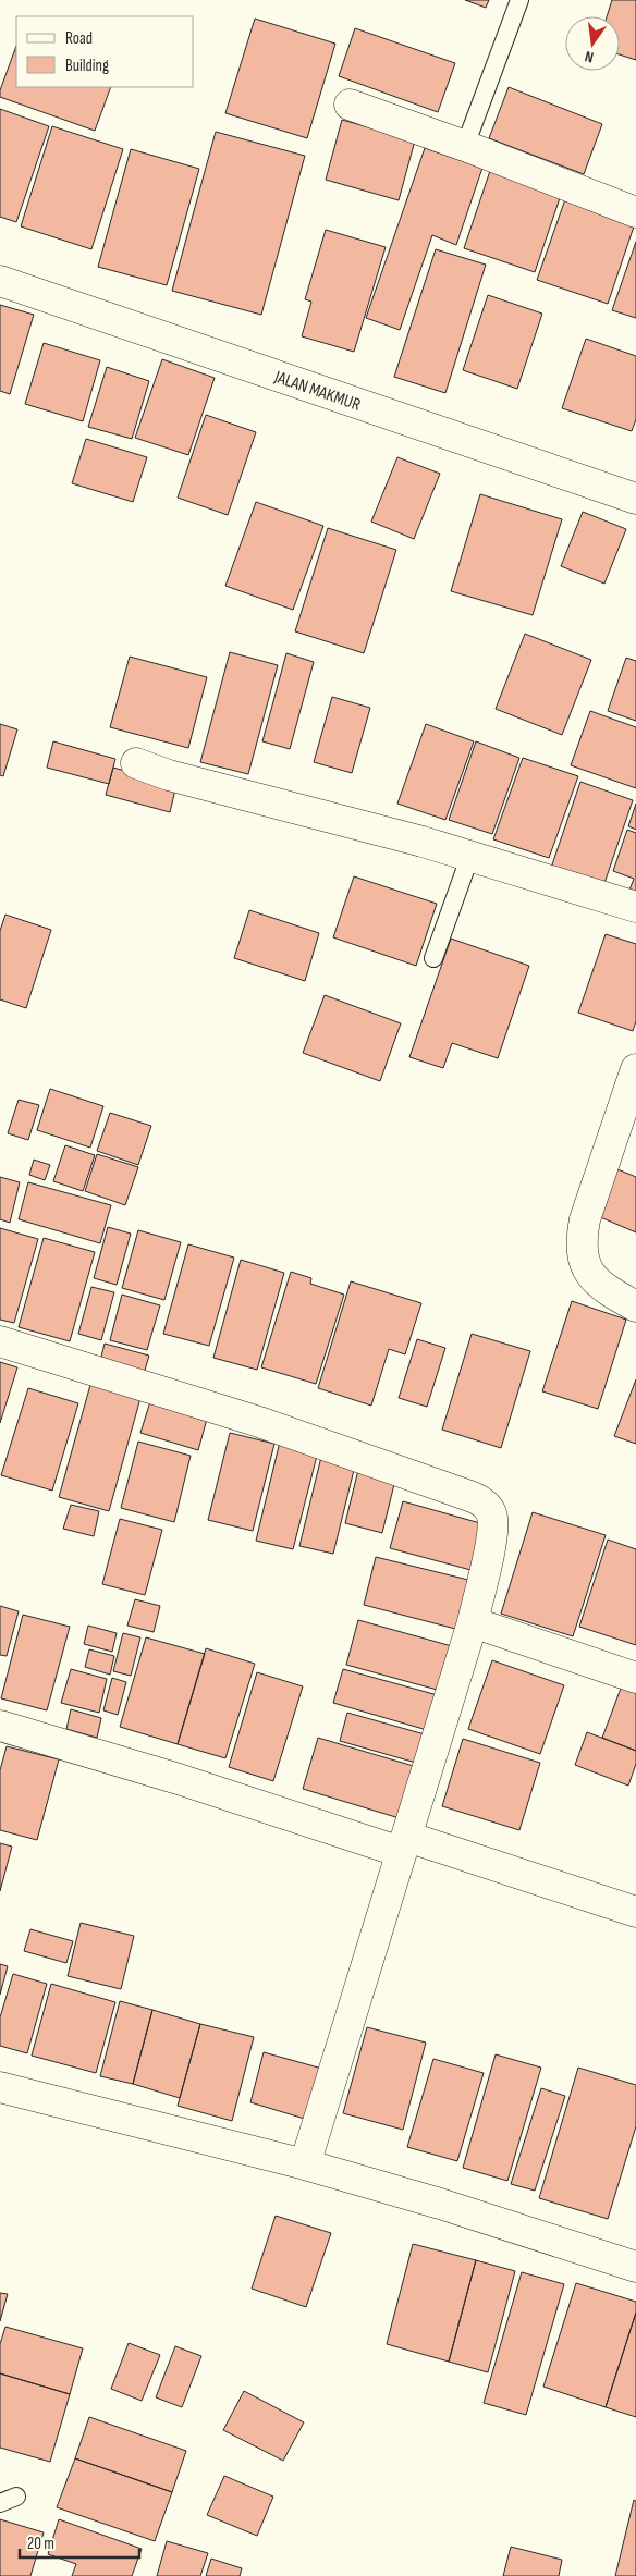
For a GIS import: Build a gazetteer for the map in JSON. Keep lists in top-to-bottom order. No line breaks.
{"streets":{"street":["JALAN MAKMUR"]},"legend":["Road","Building"],"scale_bar":"20 m","north":"bottom"}
